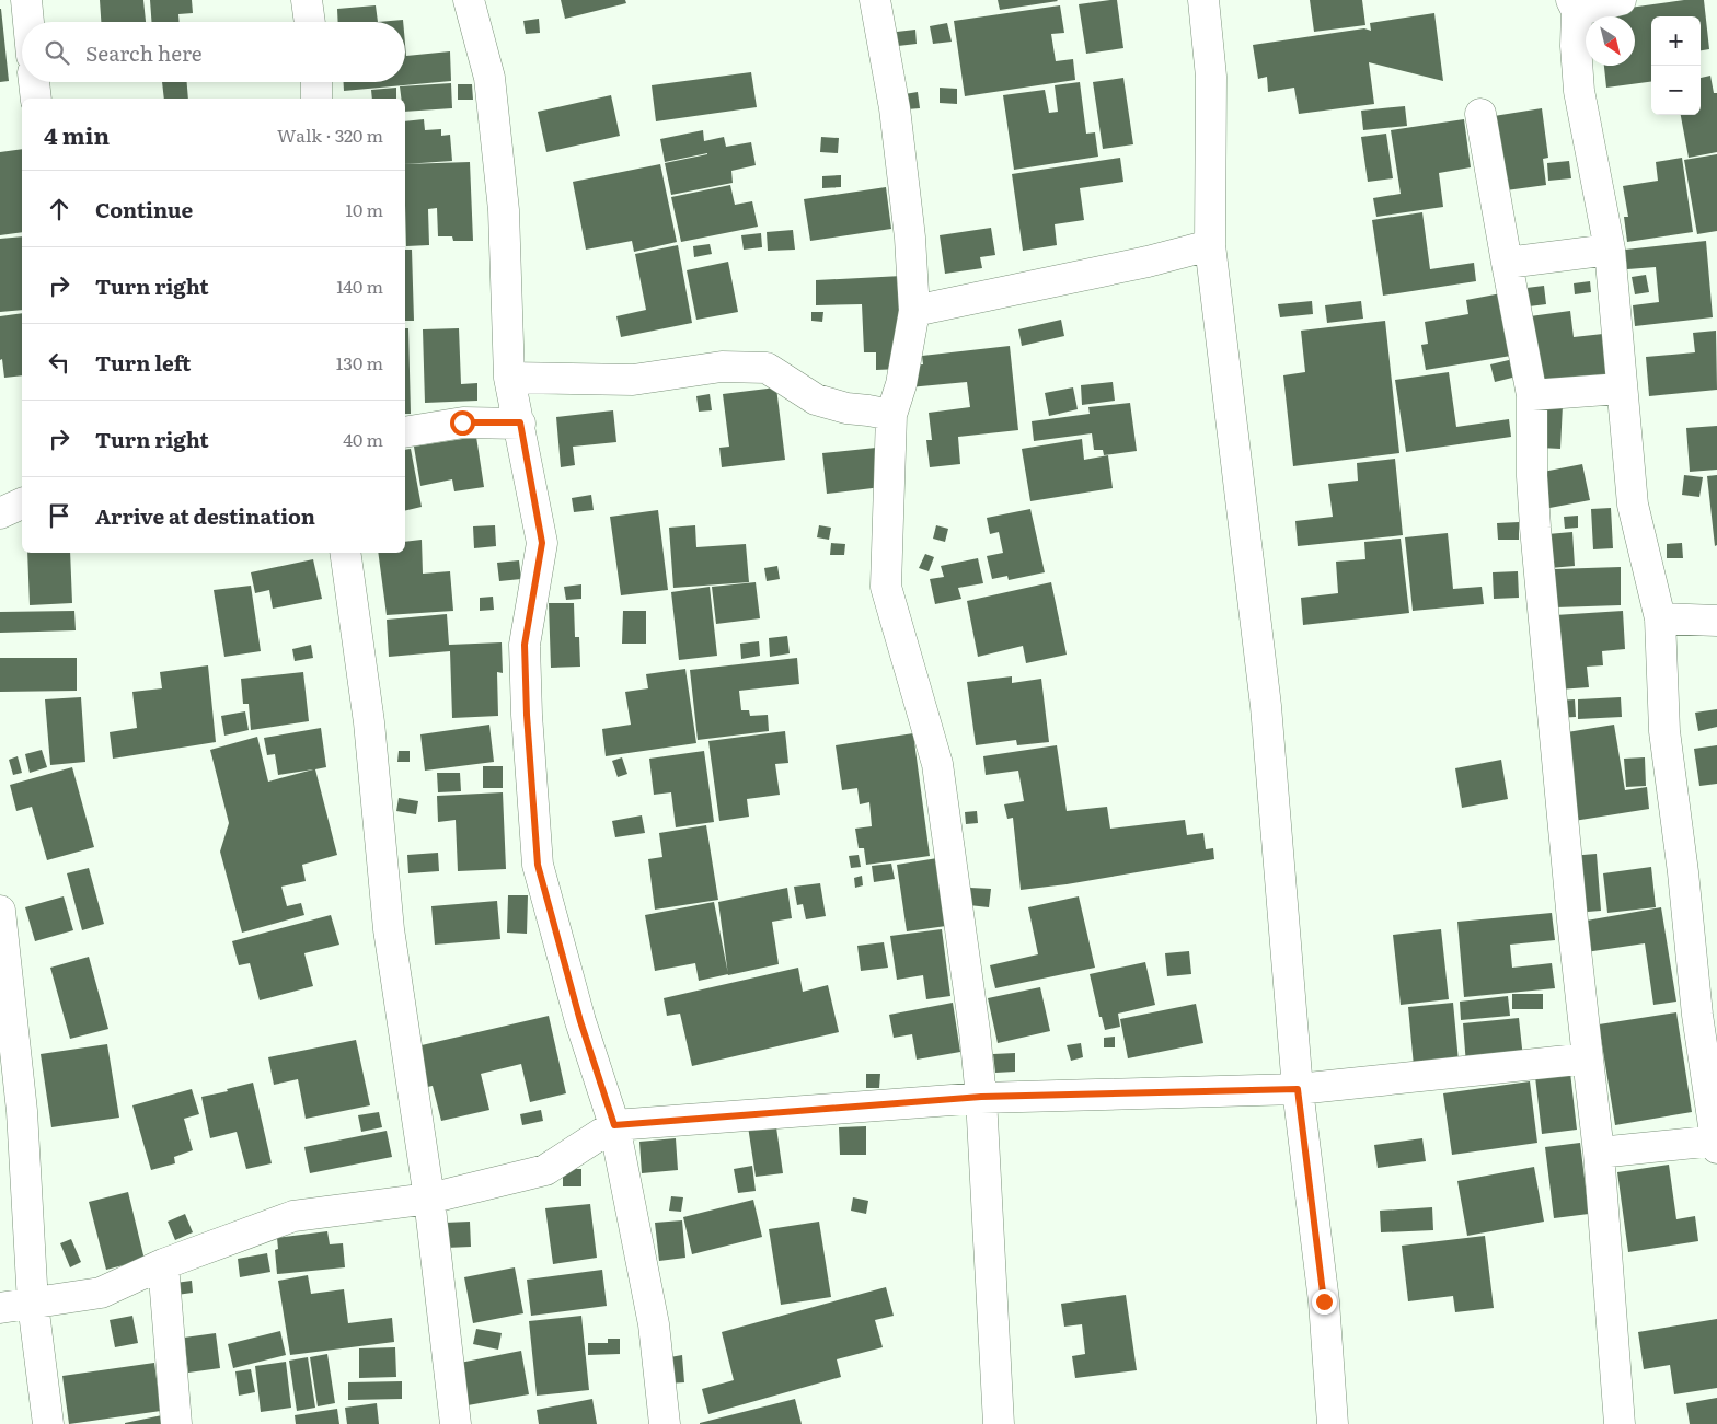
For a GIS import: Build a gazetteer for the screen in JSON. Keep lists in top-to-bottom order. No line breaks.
{"north":"bottom right","page":{"map_buttons":["+","−"],"search":"Search here","heading":["4 min","Walk · 320 m"],"list":[["Continue","10 m"],["Turn right","140 m"],["Turn left","130 m"],["Turn right","40 m"],"Arrive at destination"]}}
